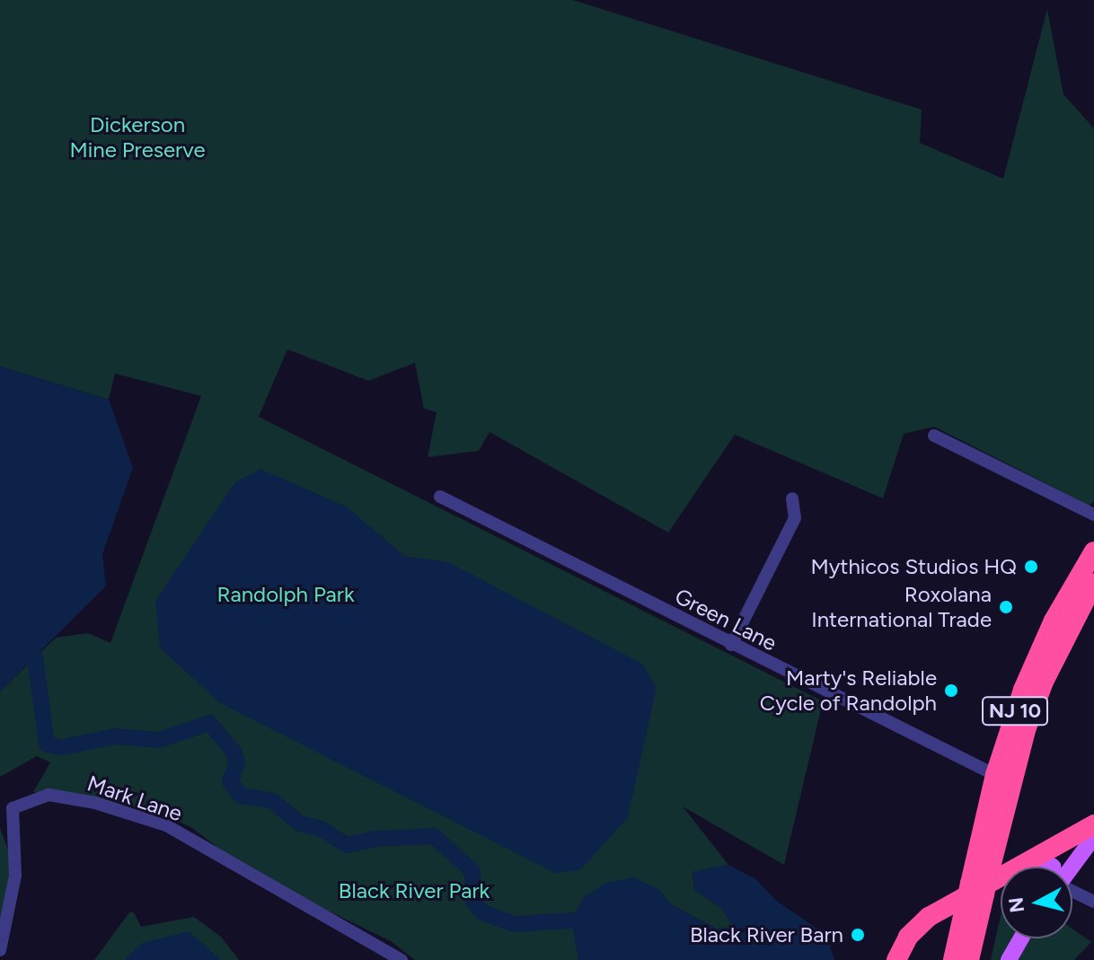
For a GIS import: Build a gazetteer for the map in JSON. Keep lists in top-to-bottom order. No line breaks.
{"streets":{"highway":["NJ 10"],"street":["Green Lane","Mark Lane"]},"crossings":[["Green Lane","NJ 10"]],"parks":["Dickerson Mine Preserve","Randolph Park","Black River Park"],"places":["Mythicos Studios HQ","Roxolana International Trade","Marty's Reliable Cycle of Randolph","Black River Barn"],"north":"left"}
